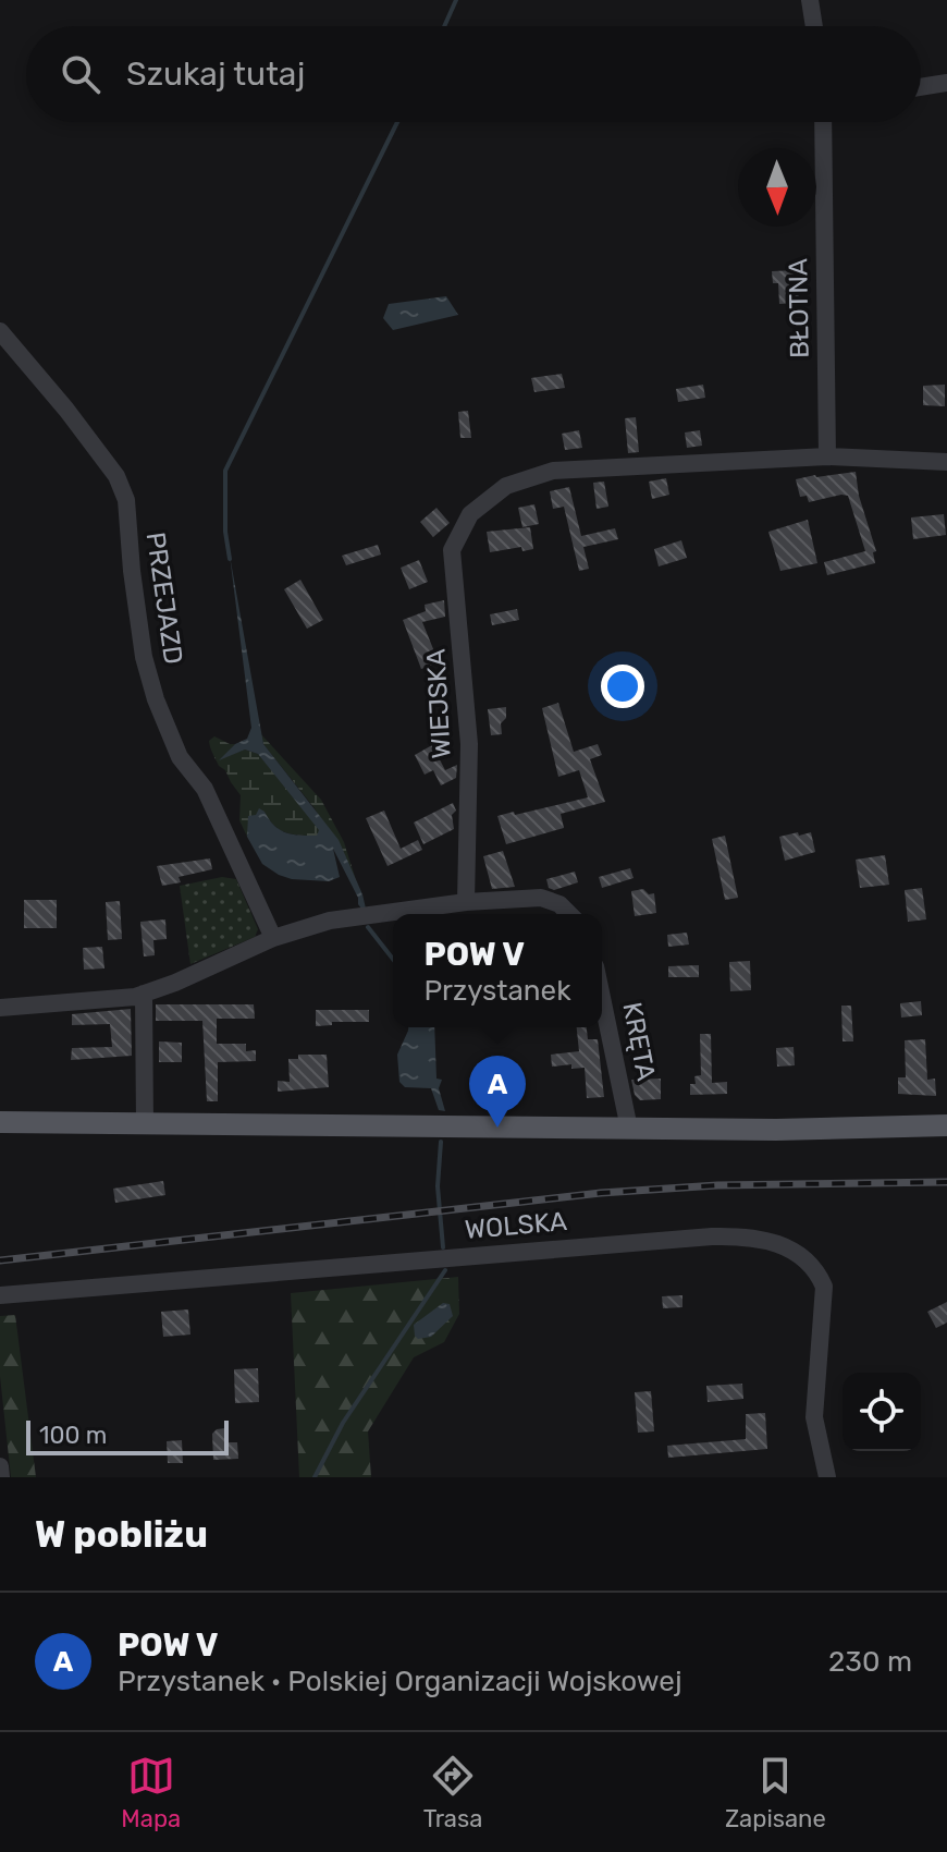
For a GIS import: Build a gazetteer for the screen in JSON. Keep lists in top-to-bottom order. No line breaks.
{"streets":{"street":["BŁOTNA","PRZEJAZD","WIEJSKA","KRĘTA","WOLSKA"]},"crossings":[["BŁOTNA","WIEJSKA"]],"scale_bar":"100 m","north":"bottom","page":{"search":"Szukaj tutaj","popup":["POW V","Przystanek"],"pins":"A","scale":"100 m","heading":"W pobliżu","list":[{"mark":"A","name":"POW V","note":"Przystanek · Polskiej Organizacji Wojskowej","value":"230 m"}],"nav":["Mapa","Trasa","Zapisane"]}}
